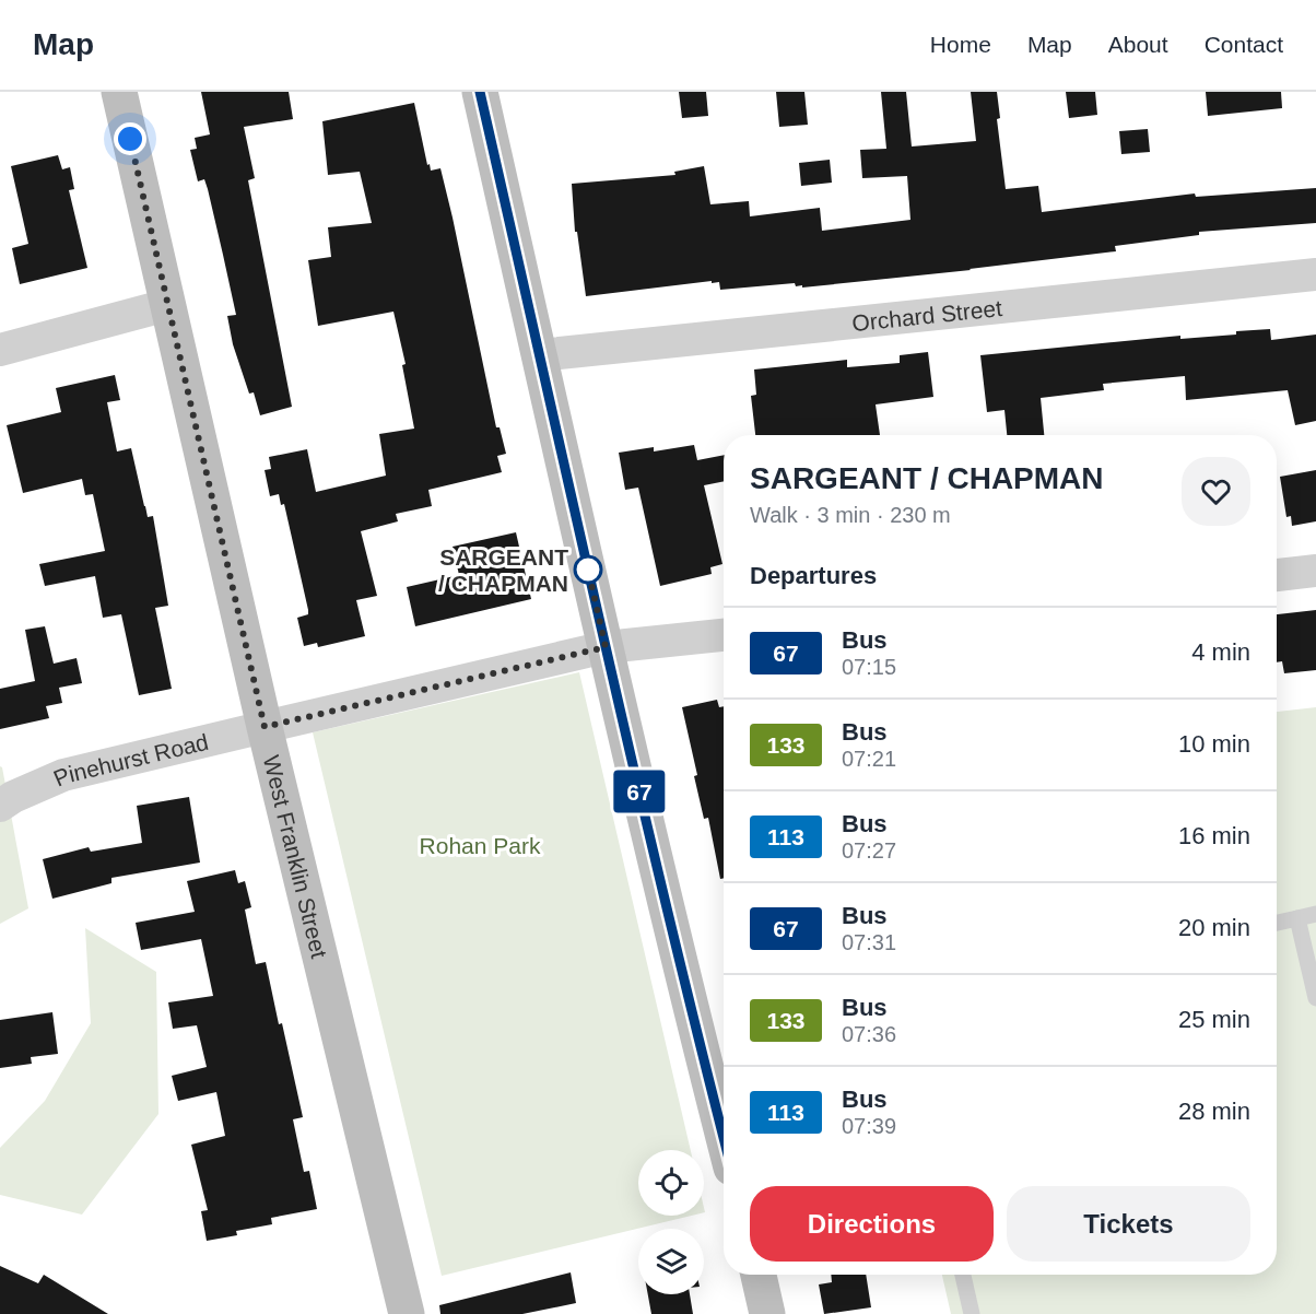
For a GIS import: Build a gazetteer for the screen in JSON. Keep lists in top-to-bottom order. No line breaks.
{"streets":{"street":["Orchard Street","Pinehurst Road","West Franklin Street"]},"crossings":[["Pinehurst Road","West Franklin Street"]],"parks":["Rohan Park"],"places":["SARGEANT / CHAPMAN"],"lines":["bus line 67"],"page":{"header":"Map","nav":["Home","Map","About","Contact"],"on_map":"67","heading":[["SARGEANT / CHAPMAN","Walk · 3 min · 230 m"],"Departures"],"list":[{"mark":"67","name":"Bus","note":"07:15","value":"4 min"},{"mark":"133","name":"Bus","note":"07:21","value":"10 min"},{"mark":"113","name":"Bus","note":"07:27","value":"16 min"},{"mark":"67","name":"Bus","note":"07:31","value":"20 min"},{"mark":"133","name":"Bus","note":"07:36","value":"25 min"},{"mark":"113","name":"Bus","note":"07:39","value":"28 min"}],"buttons":["Directions","Tickets"]}}
